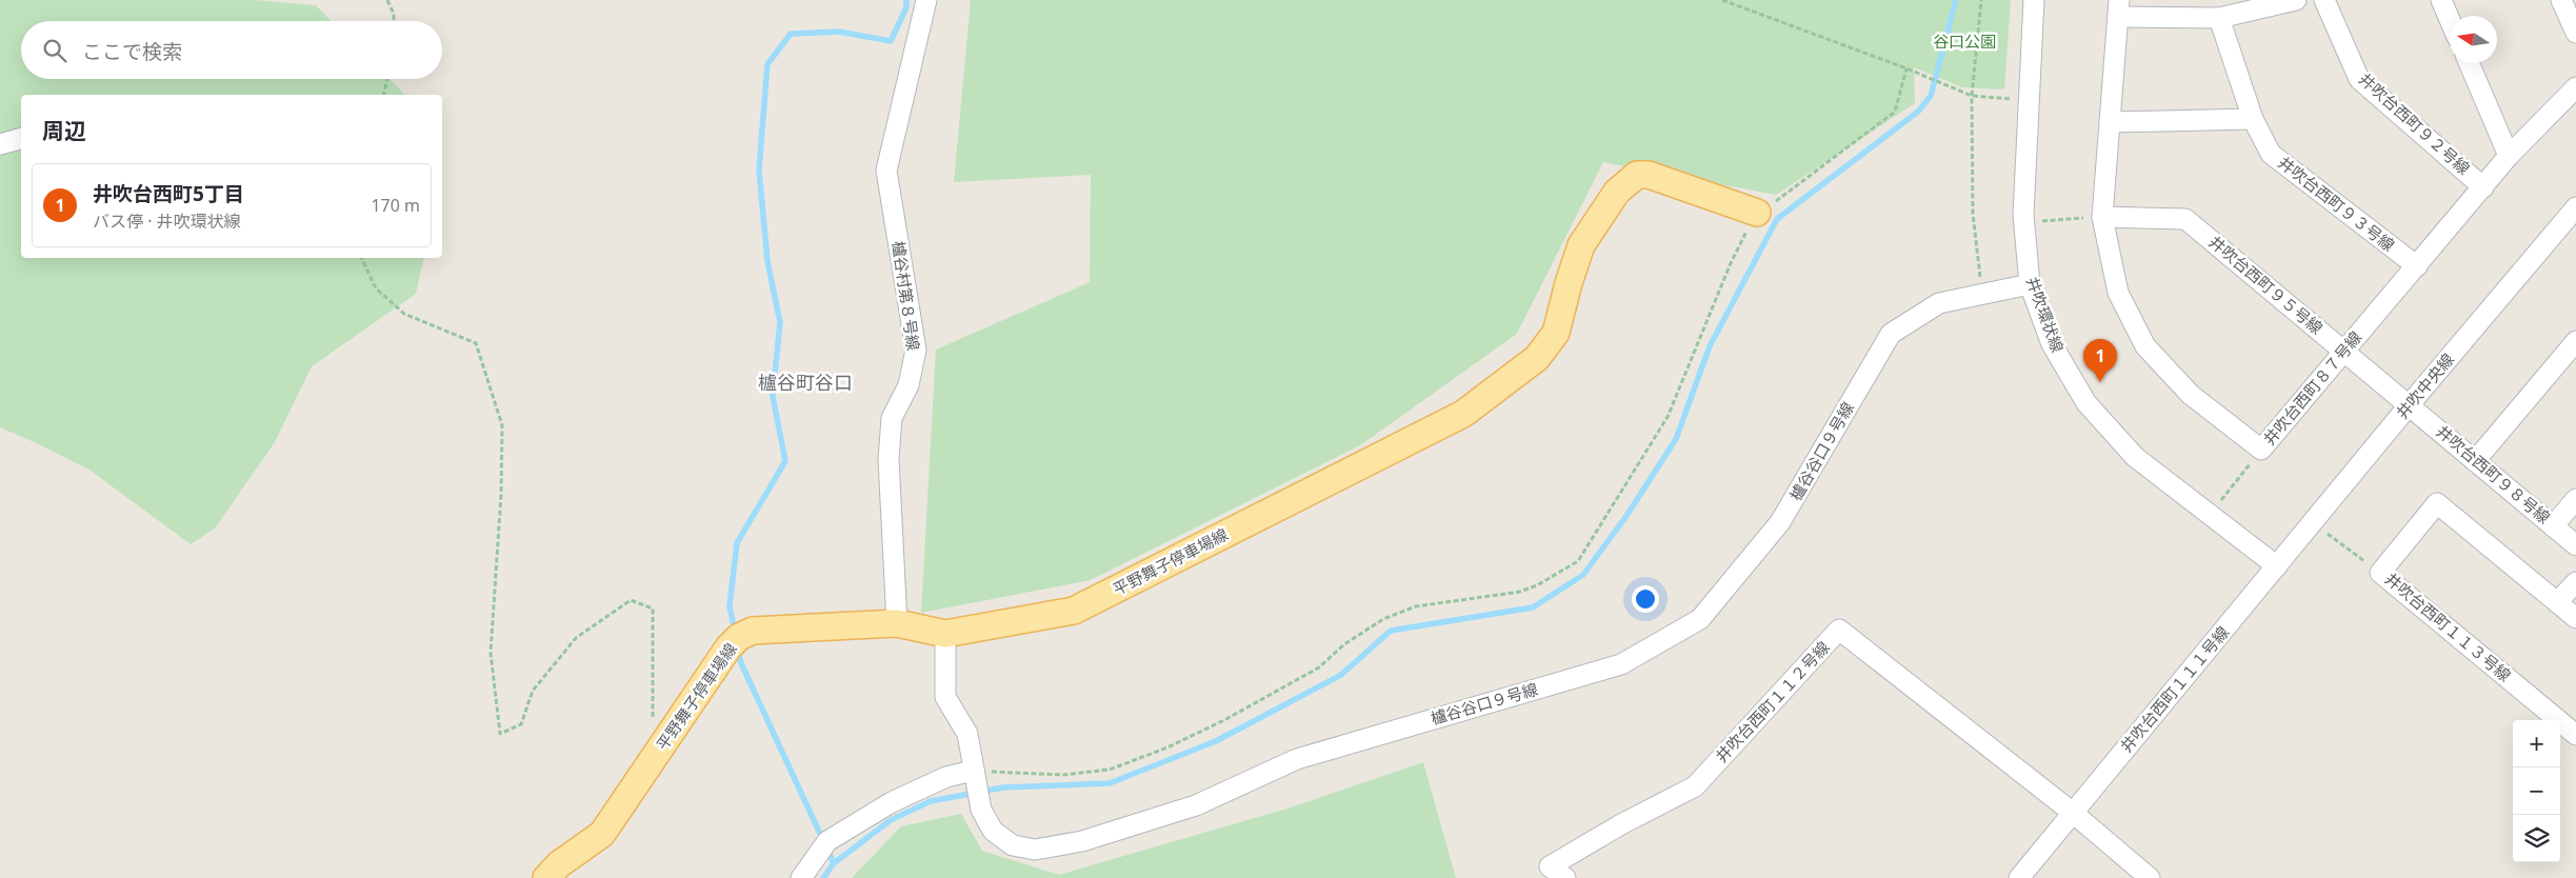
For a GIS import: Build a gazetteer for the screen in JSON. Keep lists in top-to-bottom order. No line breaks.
{"streets":{"main road":["平野舞子停車場線"],"street":["井吹台西町９２号線","井吹台西町９３号線","井吹台西町９５号線","櫨谷村第８号線","井吹環状線","井吹中央線","井吹台西町８７号線","櫨谷谷口９号線","井吹台西町９８号線","井吹台西町１１３号線","井吹台西町１１１号線","井吹台西町１１２号線"]},"crossings":[["井吹台西町９２号線","井吹台西町８７号線"],["井吹台西町９３号線","井吹台西町８７号線"],["井吹台西町９５号線","井吹中央線"],["井吹台西町９５号線","井吹台西町８７号線"],["井吹台西町９５号線","井吹台西町９８号線"],["櫨谷村第８号線","平野舞子停車場線"],["井吹環状線","井吹中央線"],["井吹環状線","櫨谷谷口９号線"],["井吹環状線","井吹台西町１１１号線"],["井吹中央線","井吹台西町９８号線"],["井吹中央線","井吹台西町１１１号線"],["櫨谷谷口９号線","平野舞子停車場線"],["井吹台西町１１１号線","井吹台西町１１２号線"]],"districts":["櫨谷町谷口"],"parks":["谷口公園"],"north":"left","page":{"search":"ここで検索","heading":"周辺","list":[{"mark":"1","name":"井吹台西町5丁目","note":"バス停 · 井吹環状線","value":"170 m"}],"pins":"1","map_buttons":["+","−"]}}
